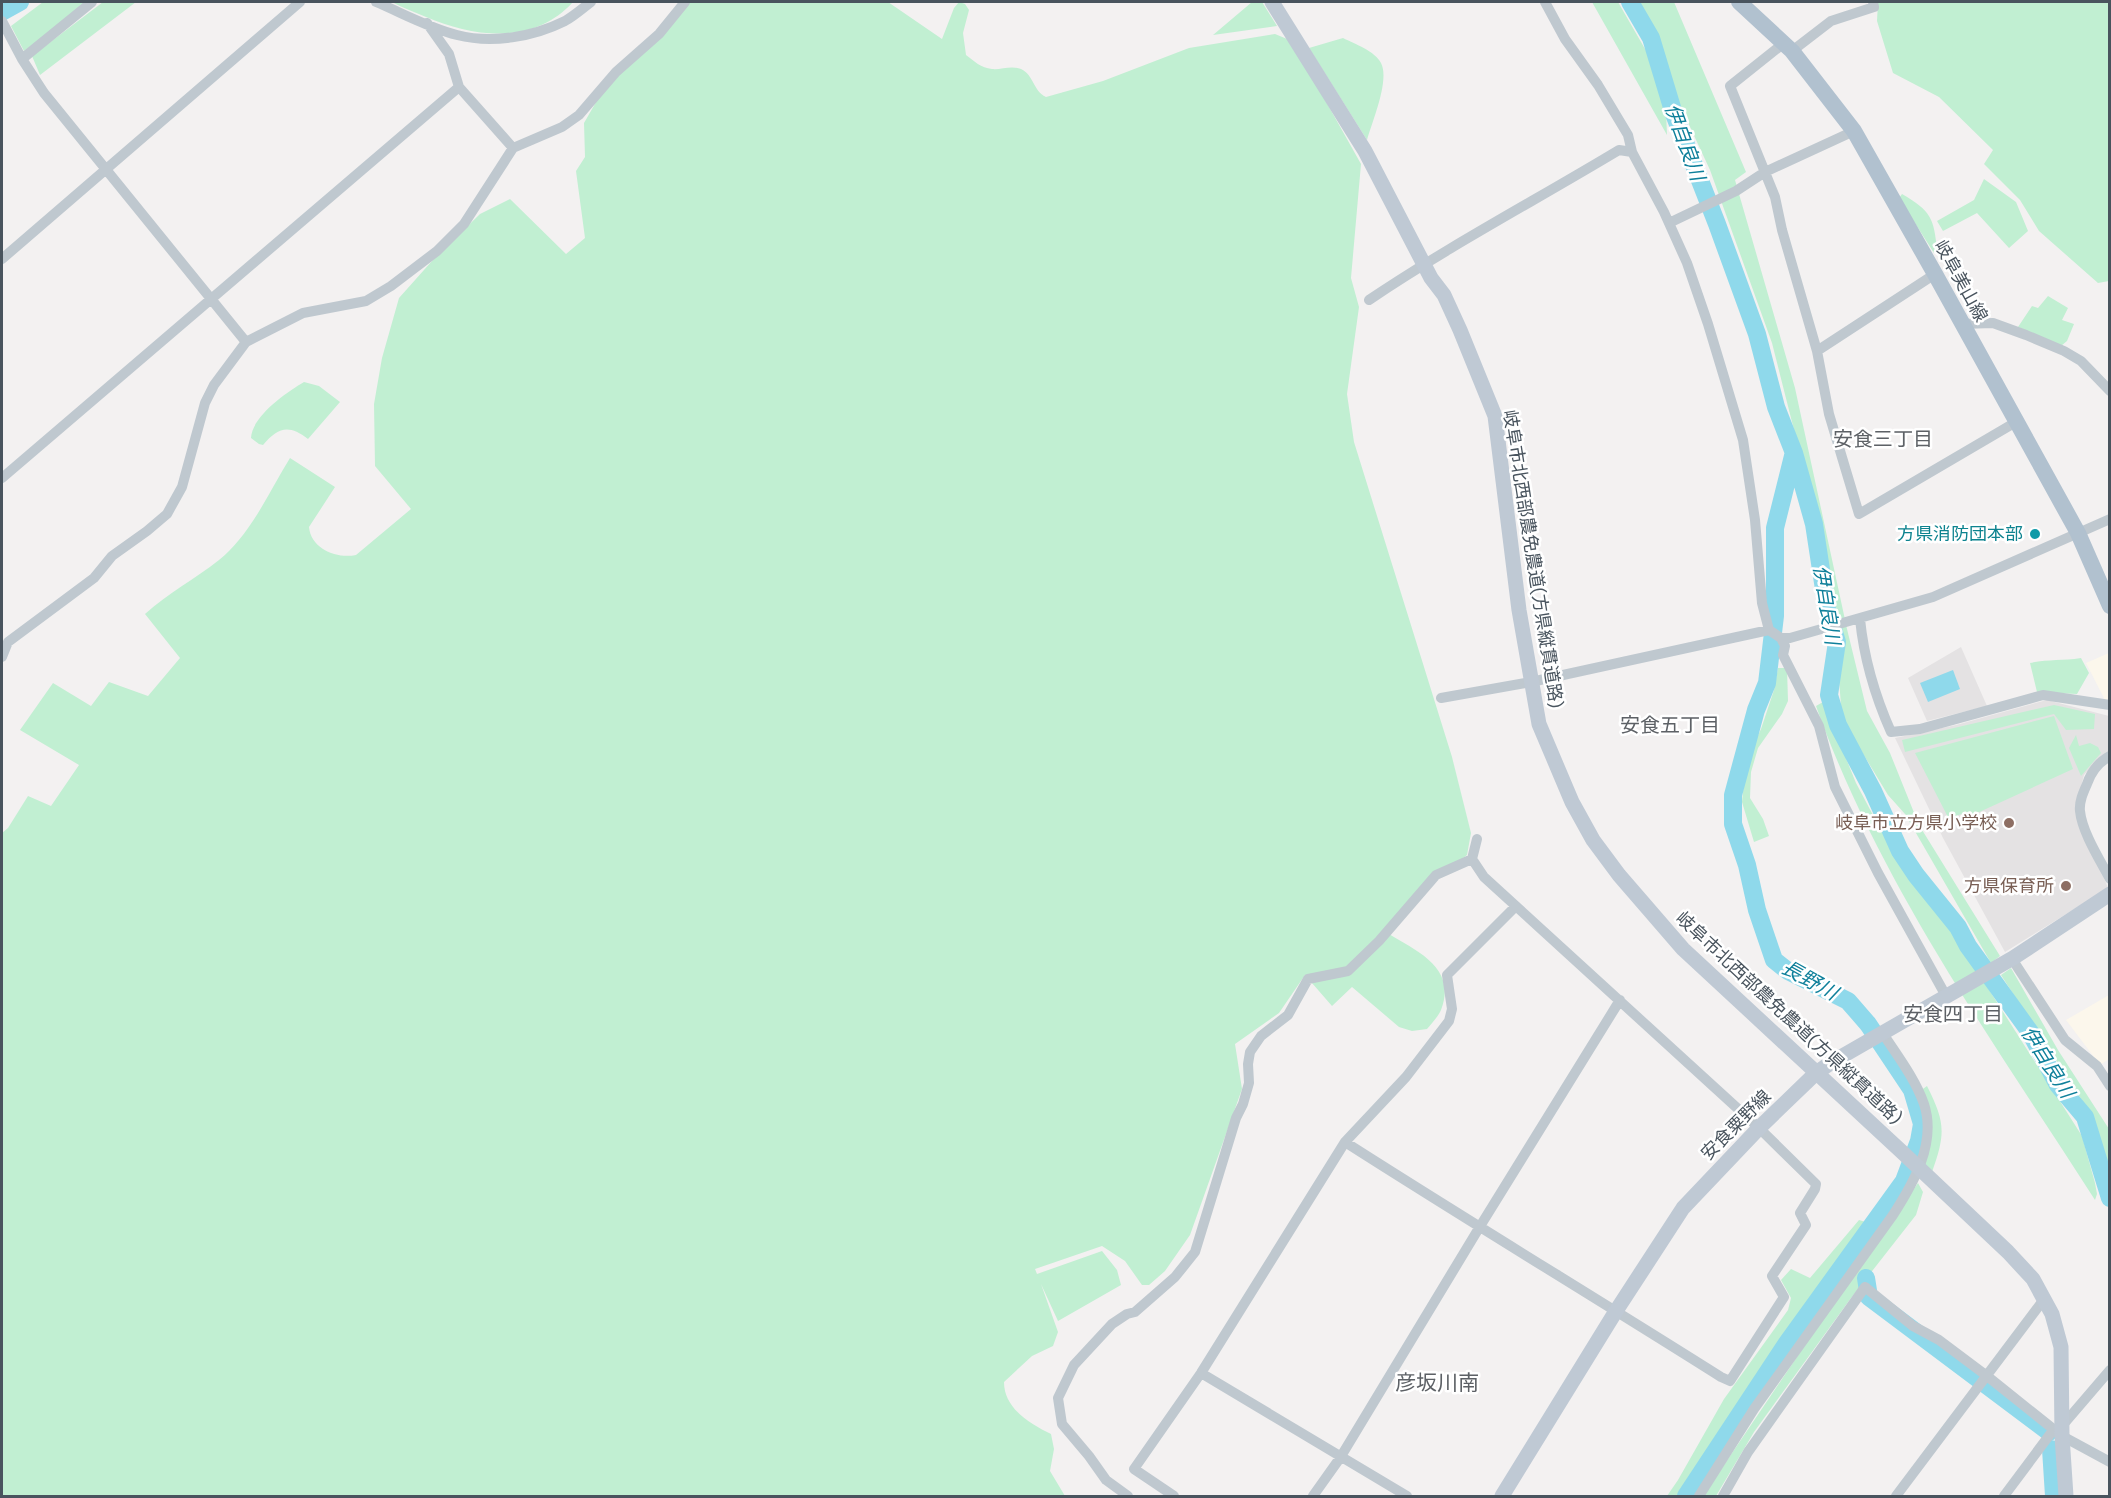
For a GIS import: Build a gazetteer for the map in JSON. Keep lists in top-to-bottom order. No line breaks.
{"streets":{"main road":["岐阜美山線"],"street":["岐阜市北西部農免農道(方県縦貫道路)","安食粟野線"]},"crossings":[["岐阜市北西部農免農道(方県縦貫道路)","安食粟野線"]],"districts":["安食三丁目","安食五丁目","安食四丁目","彦坂川南"],"water":["伊自良川","長野川"],"places":["方県消防団本部","岐阜市立方県小学校","方県保育所"]}
